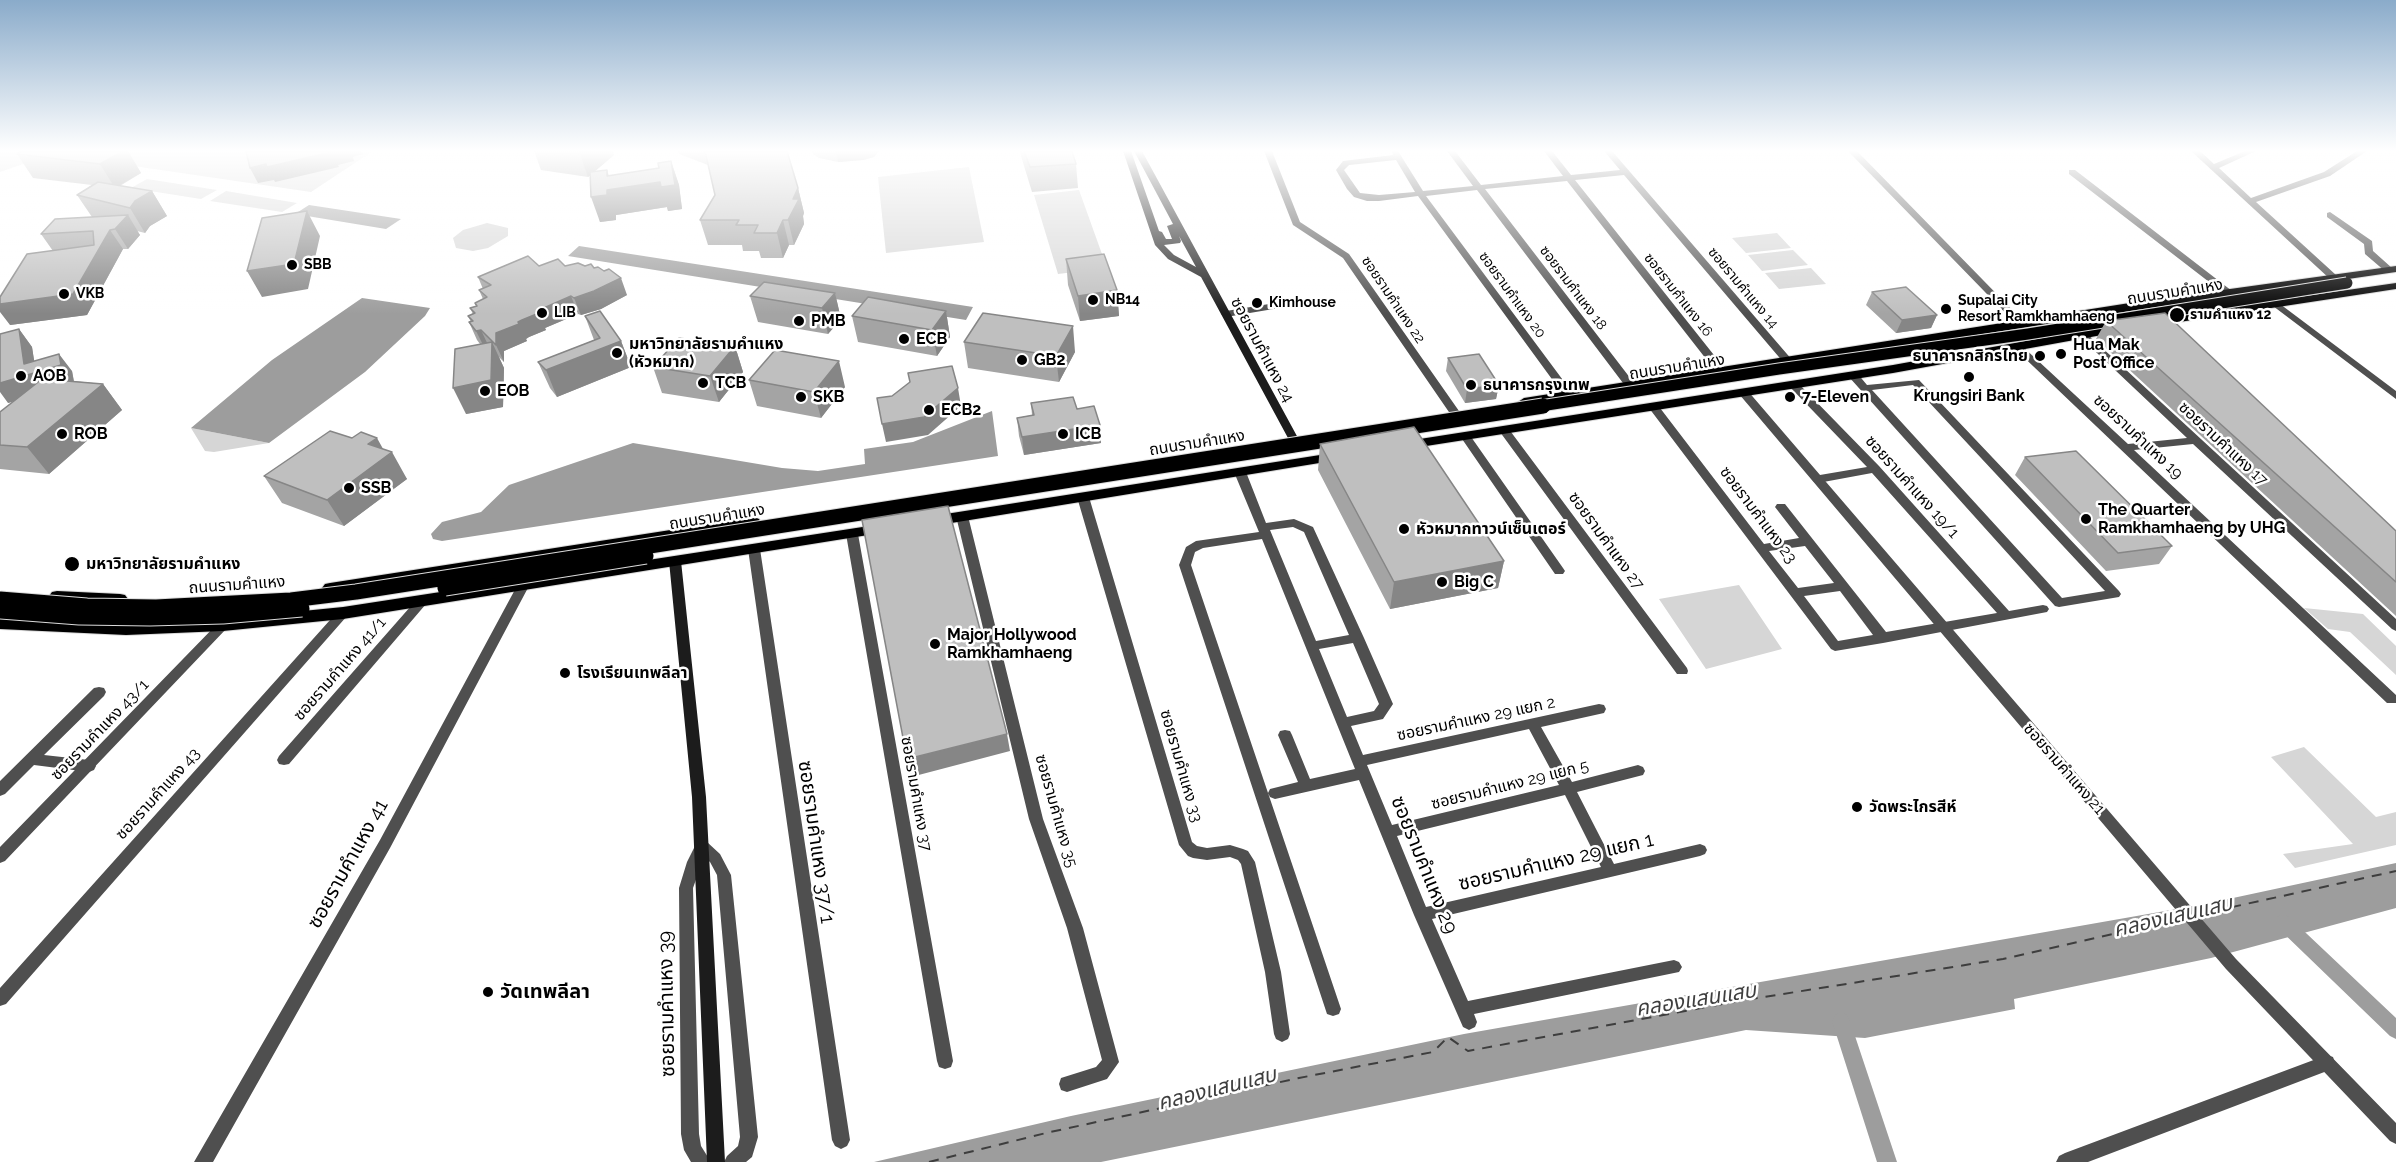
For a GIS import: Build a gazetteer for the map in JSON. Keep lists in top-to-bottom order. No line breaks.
{"streets":{"main road":["ถนนรามคำแหง","ซอยรามคำแหง 24","ซอยรามคำแหง 39"],"street":["ซอยรามคำแหง 18","ซอยรามคำแหง 14","ซอยรามคำแหง 20","ซอยรามคำแหง 16","ซอยรามคำแหง 22","ซอยรามคำแหง 19","ซอยรามคำแหง 17","ซอยรามคำแหง 19/1","ซอยรามคำแหง 23","ซอยรามคำแหง 27","ซอยรามคำแหง 41/1","ซอยรามคำแหง 29 แยก 2","ซอยรามคำแหง 43/1","ซอยรามคำแหง 33","ซอยรามคำแหง 21","ซอยรามคำแหง 29 แยก 5","ซอยรามคำแหง 43","ซอยรามคำแหง 37","ซอยรามคำแหง 35","ซอยรามคำแหง 37/1","ซอยรามคำแหง 29 แยก 1","ซอยรามคำแหง 41","ซอยรามคำแหง 29"]},"crossings":[["ซอยรามคำแหง 18","ถนนรามคำแหง"],["ซอยรามคำแหง 14","ถนนรามคำแหง"],["ถนนรามคำแหง","ซอยรามคำแหง 20"],["ถนนรามคำแหง","ซอยรามคำแหง 16"],["ถนนรามคำแหง","ซอยรามคำแหง 22"],["ถนนรามคำแหง","ซอยรามคำแหง 24"],["ถนนรามคำแหง","ซอยรามคำแหง 19"],["ถนนรามคำแหง","ซอยรามคำแหง 17"],["ถนนรามคำแหง","ซอยรามคำแหง 19/1"],["ถนนรามคำแหง","ซอยรามคำแหง 23"],["ถนนรามคำแหง","ซอยรามคำแหง 27"],["ถนนรามคำแหง","ซอยรามคำแหง 21"],["ซอยรามคำแหง 29 แยก 2","ซอยรามคำแหง 29"],["ซอยรามคำแหง 29 แยก 5","ซอยรามคำแหง 29"],["ซอยรามคำแหง 29 แยก 1","ซอยรามคำแหง 29"]],"water":["คลองแสนแสบ"],"places":["SBB","VKB","NB14","Kimhouse","Supalai City Resort Ramkhamhaeng","LIB","รามคำแหง 12","PMB","ECB","มหาวิทยาลัยรามคำแหง (หัวหมาก)","Hua Mak Post Office","ธนาคารกสิกรไทย","GB2","AOB","Krungsiri Bank","TCB","ธนาคารกรุงเทพ","EOB","SKB","7-Eleven","ECB2","ROB","ICB","SSB","The Quarter Ramkhamhaeng by UHG","หัวหมากทาวน์เซ็นเตอร์","มหาวิทยาลัยรามคำแหง","Big C","Major Hollywood Ramkhamhaeng","โรงเรียนเทพลีลา","วัดพระไกรสีห์","วัดเทพลีลา"]}
